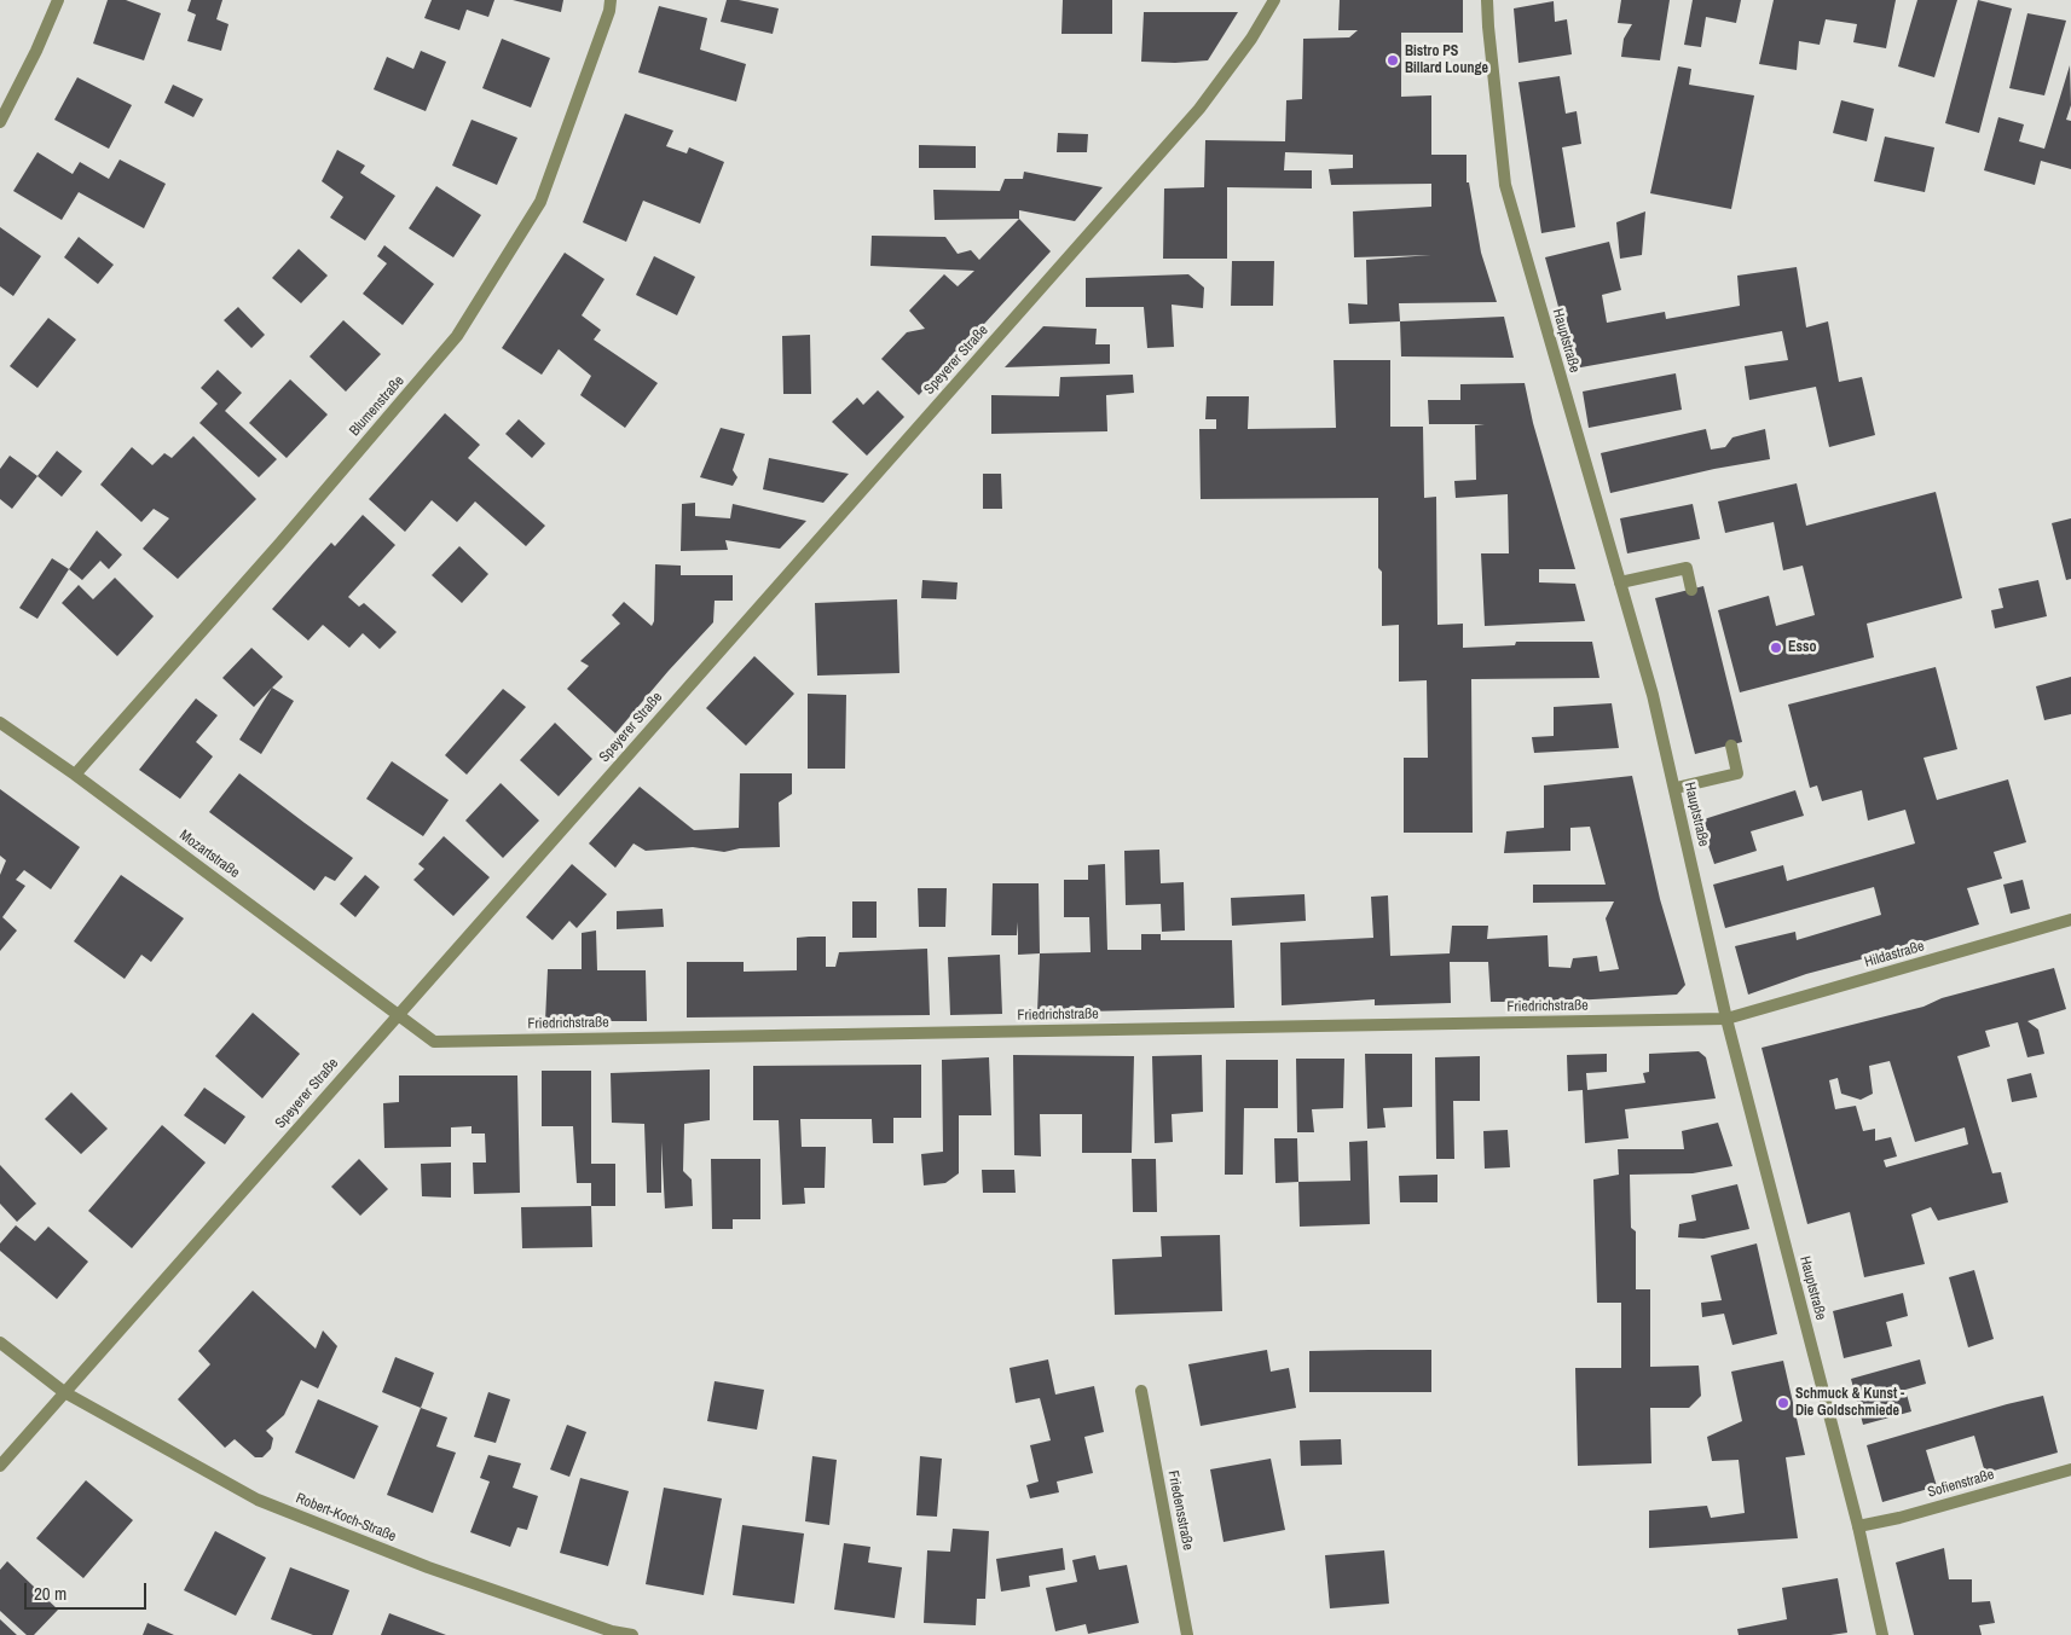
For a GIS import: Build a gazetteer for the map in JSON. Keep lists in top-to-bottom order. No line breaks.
{"streets":{"street":["Hauptstraße","Speyerer Straße","Blumenstraße","Mozartstraße","Hildastraße","Friedrichstraße","Sofienstraße","Friedensstraße","Robert-Koch-Straße"]},"crossings":[["Hauptstraße","Hildastraße"],["Hauptstraße","Friedrichstraße"],["Hauptstraße","Sofienstraße"],["Speyerer Straße","Mozartstraße"],["Speyerer Straße","Friedrichstraße"],["Speyerer Straße","Robert-Koch-Straße"],["Blumenstraße","Mozartstraße"],["Mozartstraße","Friedrichstraße"],["Hildastraße","Friedrichstraße"]],"places":["Bistro PS Billard Lounge","Esso","Schmuck & Kunst - Die Goldschmiede"],"scale_bar":"20 m"}
